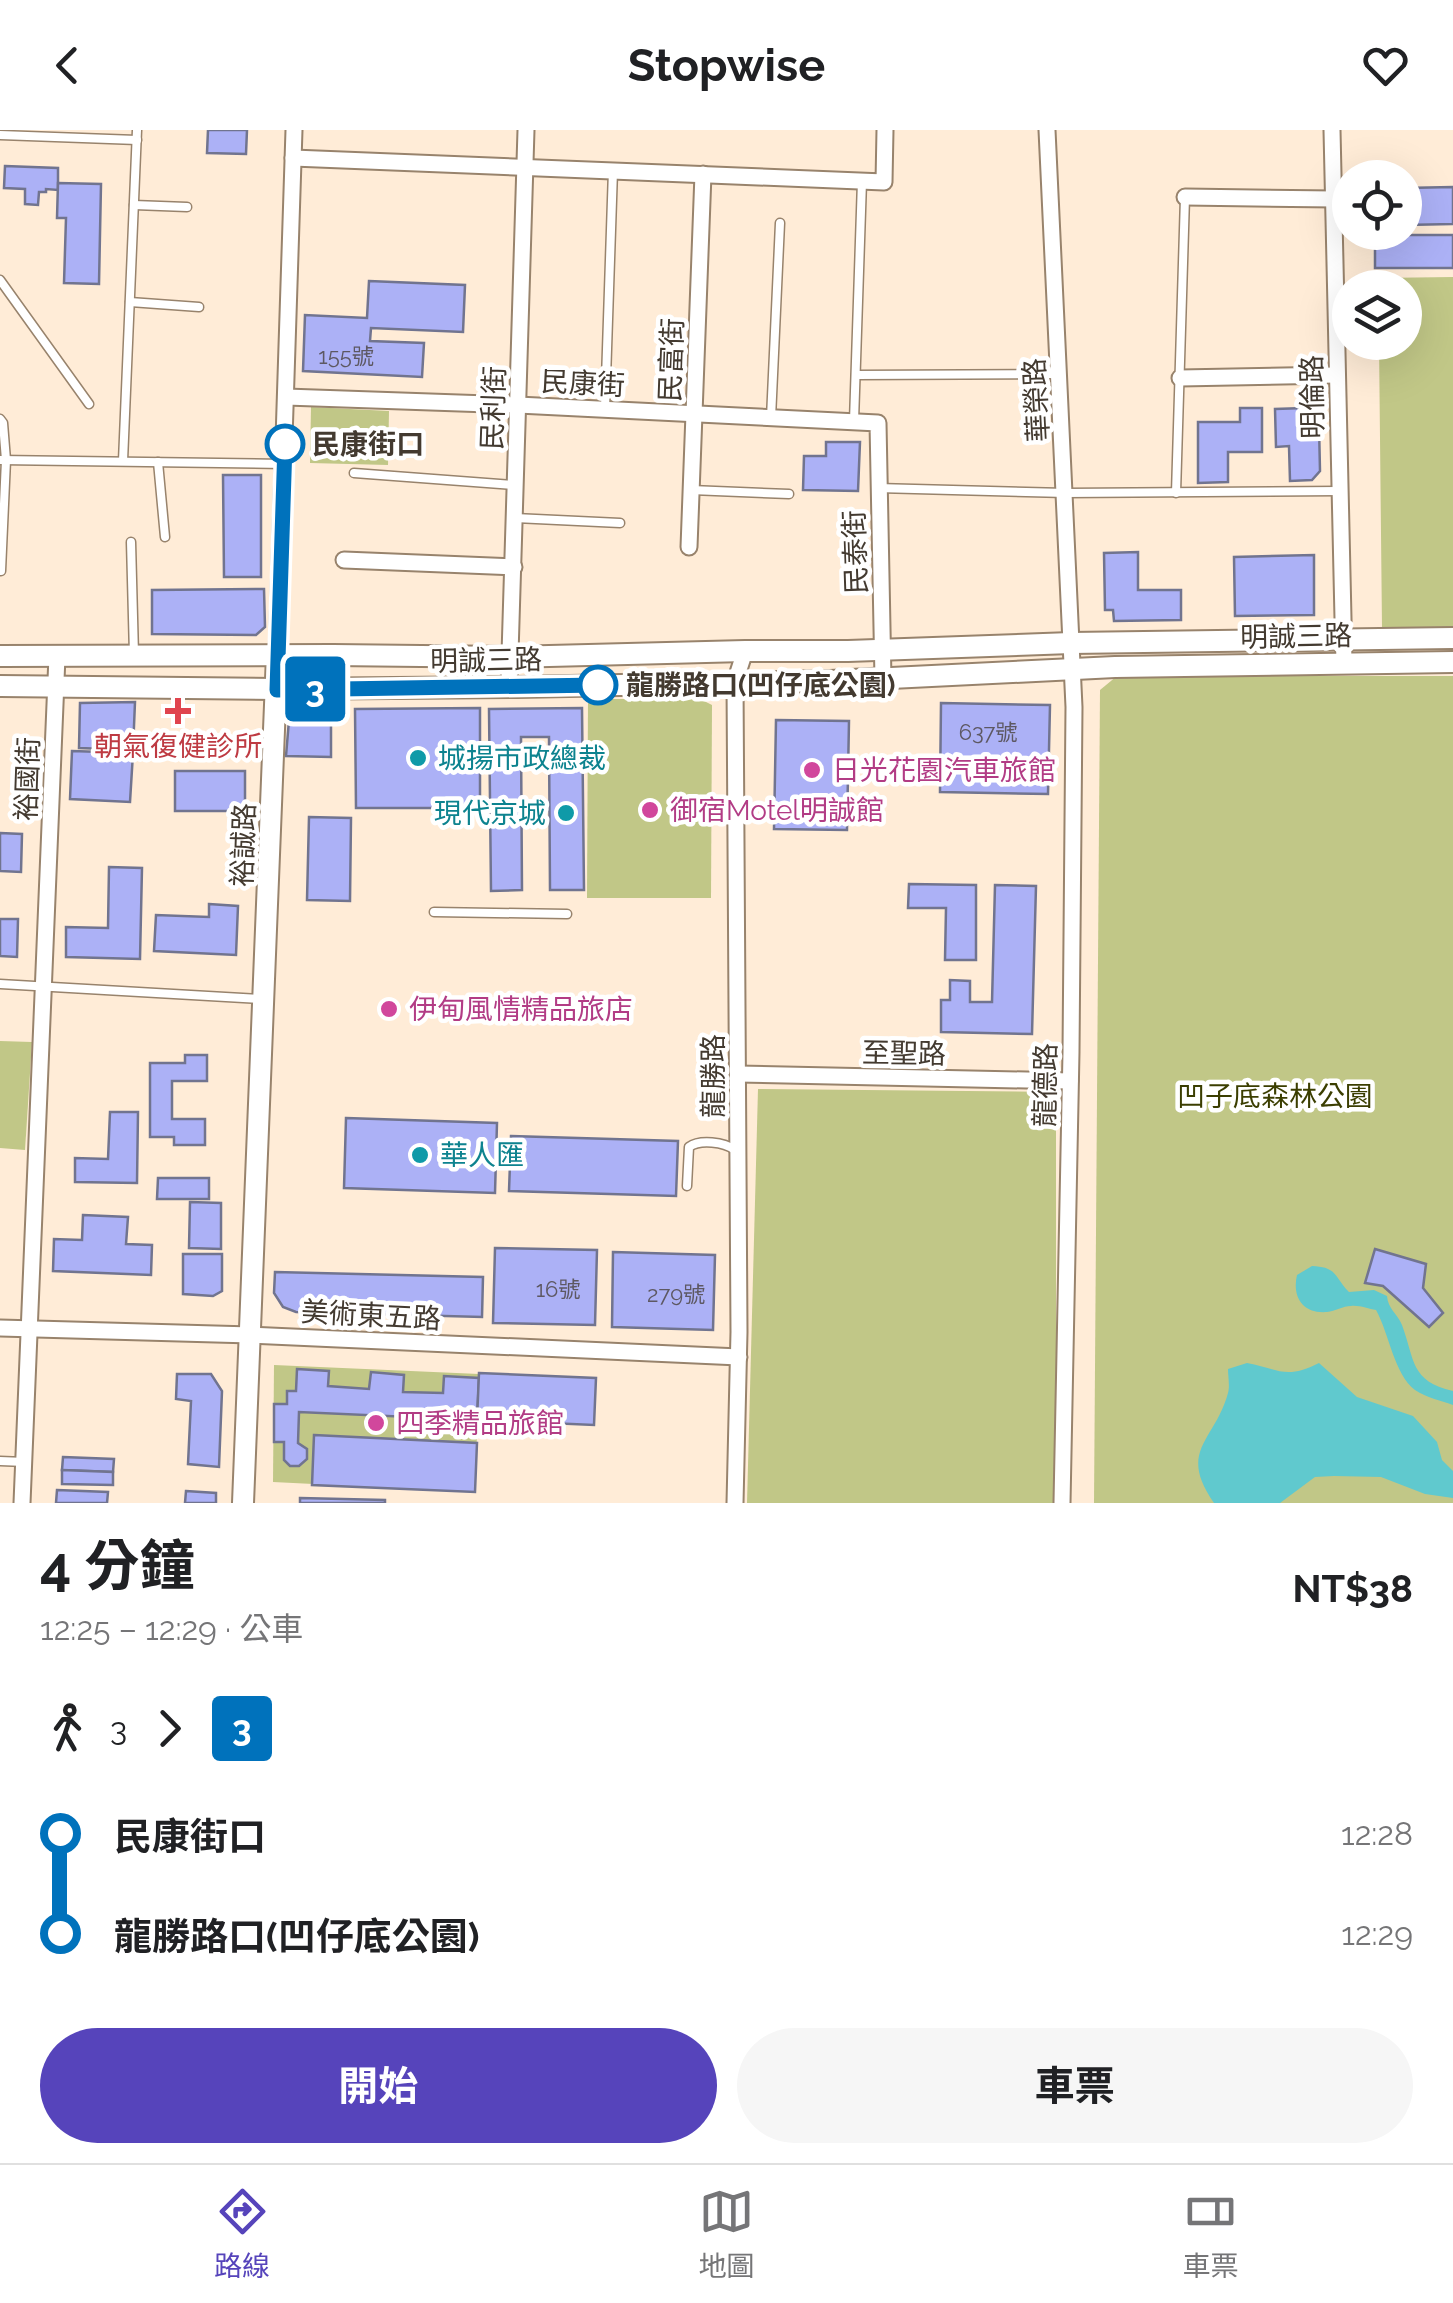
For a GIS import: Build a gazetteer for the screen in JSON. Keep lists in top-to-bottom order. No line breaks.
{"streets":{"street":["民富街","民康街","明倫路","華榮路","民利街","民泰街","明誠三路","裕國街","裕誠路","至聖路","龍勝路","龍德路","美術東五路"]},"crossings":[["民富街","民康街"],["民康街","民利街"],["民康街","民泰街"],["民康街","裕誠路"],["明倫路","明誠三路"],["華榮路","明誠三路"],["華榮路","龍德路"],["民利街","明誠三路"],["民泰街","明誠三路"],["明誠三路","裕國街"],["明誠三路","裕誠路"],["明誠三路","龍勝路"],["明誠三路","龍德路"],["裕國街","美術東五路"],["裕誠路","美術東五路"],["至聖路","龍勝路"],["至聖路","龍德路"],["龍勝路","美術東五路"]],"parks":["凹子底森林公園"],"places":{"other":["民康街口","龍勝路口(凹仔底公園)","城揚市政總裁","日光花園汽車旅館","御宿Motel明誠館","現代京城","伊甸風情精品旅店","華人匯","四季精品旅館"],"health":["朝氣復健診所"]},"lines":["bus line 3"],"house_numbers":["155號","637號","16號","279號"],"page":{"header":"Stopwise","on_map":"3","heading":["4 分鐘","12:25 – 12:29 · 公車","NT$38"],"legs":["3","3"],"list":[{"name":"民康街口","value":"12:28"},{"name":"龍勝路口(凹仔底公園)","value":"12:29"}],"buttons":["開始","車票"],"tabs":["路線","地圖","車票"]}}
